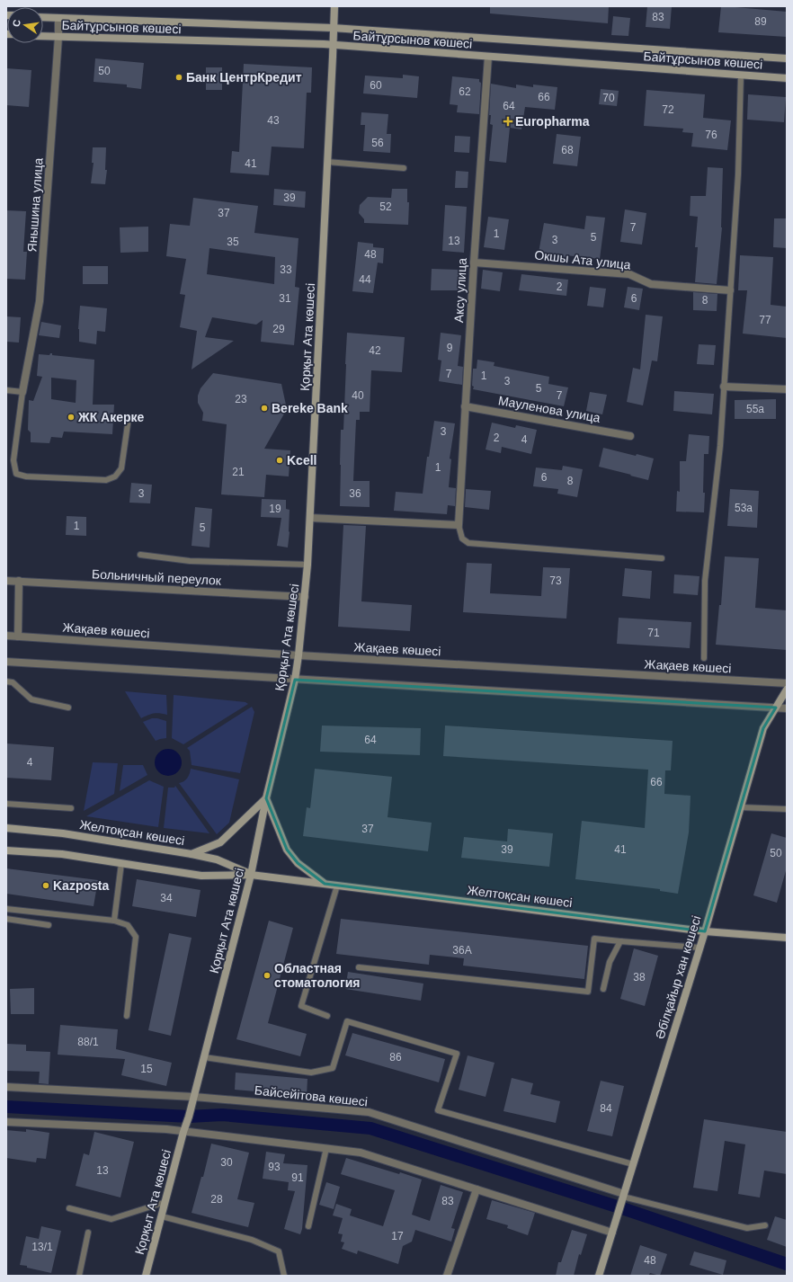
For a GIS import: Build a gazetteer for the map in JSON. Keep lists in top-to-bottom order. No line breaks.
{"streets":{"street":["Байтұрсынов көшесі","Янышина улица","Окшы Ата улица","Аксу улица","Қорқыт Ата көшесі","Мауленова улица","Больничный переулок","Жақаев көшесі","Желтоқсан көшесі","Әбілқайыр хан көшесі","Байсейітова көшесі"]},"crossings":[["Байтұрсынов көшесі","Янышина улица"],["Байтұрсынов көшесі","Аксу улица"],["Байтұрсынов көшесі","Қорқыт Ата көшесі"],["Окшы Ата улица","Аксу улица"],["Аксу улица","Мауленова улица"],["Қорқыт Ата көшесі","Больничный переулок"],["Қорқыт Ата көшесі","Жақаев көшесі"],["Қорқыт Ата көшесі","Желтоқсан көшесі"],["Қорқыт Ата көшесі","Байсейітова көшесі"],["Желтоқсан көшесі","Әбілқайыр хан көшесі"],["Әбілқайыр хан көшесі","Байсейітова көшесі"]],"places":{"other":["Банк ЦентрКредит","Bereke Bank","ЖК Акерке","Kcell","Kazposta","Областная стоматология"],"health":["Europharma"]},"house_numbers":["83","89","50","60","62","66","70","64","72","43","76","56","68","41","39","52","37","7","1","5","3","13","35","48","33","44","2","31","6","8","77","29","9","42","7","1","3","5","40","7","23","55а","3","2","4","1","21","6","8","3","36","53а","19","1","5","73","71","64","4","66","37","39","41","50","34","36А","38","88/1","86","15","84","30","93","13","91","28","83","17","13/1","48"],"north":"left"}
